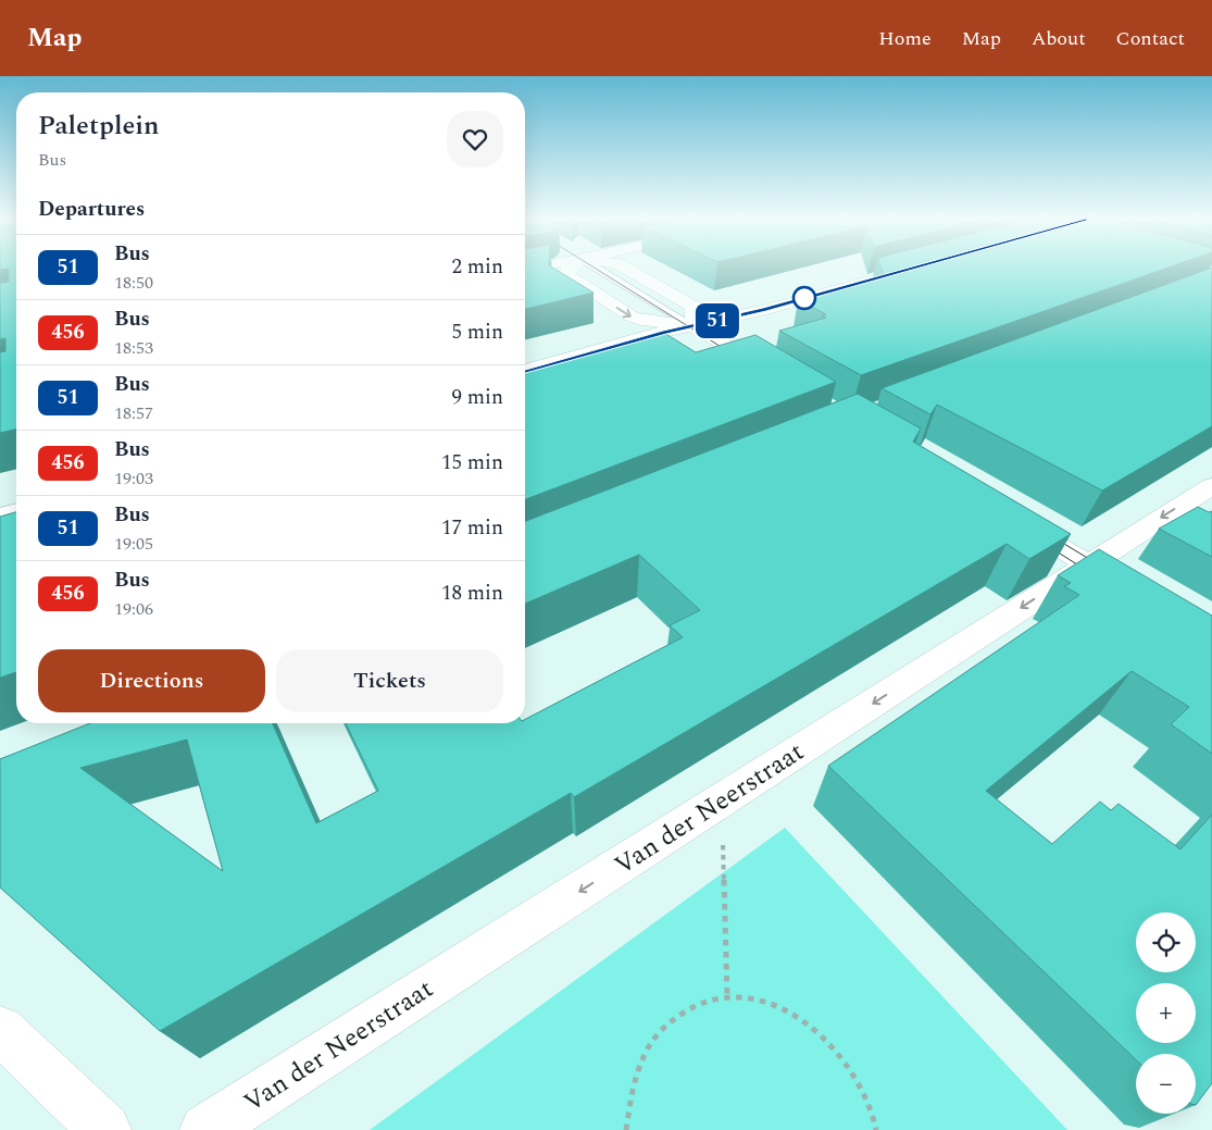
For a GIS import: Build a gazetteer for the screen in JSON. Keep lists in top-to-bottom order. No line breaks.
{"streets":{"street":["Van der Neerstraat"]},"one_way":["Van der Neerstraat"],"lines":["bus line 51"],"page":{"header":"Map","nav":["Home","Map","About","Contact"],"on_map":"51","heading":[["Paletplein","Bus"],"Departures"],"list":[{"mark":"51","name":"Bus","note":"18:50","value":"2 min"},{"mark":"456","name":"Bus","note":"18:53","value":"5 min"},{"mark":"51","name":"Bus","note":"18:57","value":"9 min"},{"mark":"456","name":"Bus","note":"19:03","value":"15 min"},{"mark":"51","name":"Bus","note":"19:05","value":"17 min"},{"mark":"456","name":"Bus","note":"19:06","value":"18 min"}],"buttons":["Directions","Tickets"],"map_buttons":["+","−"]}}
